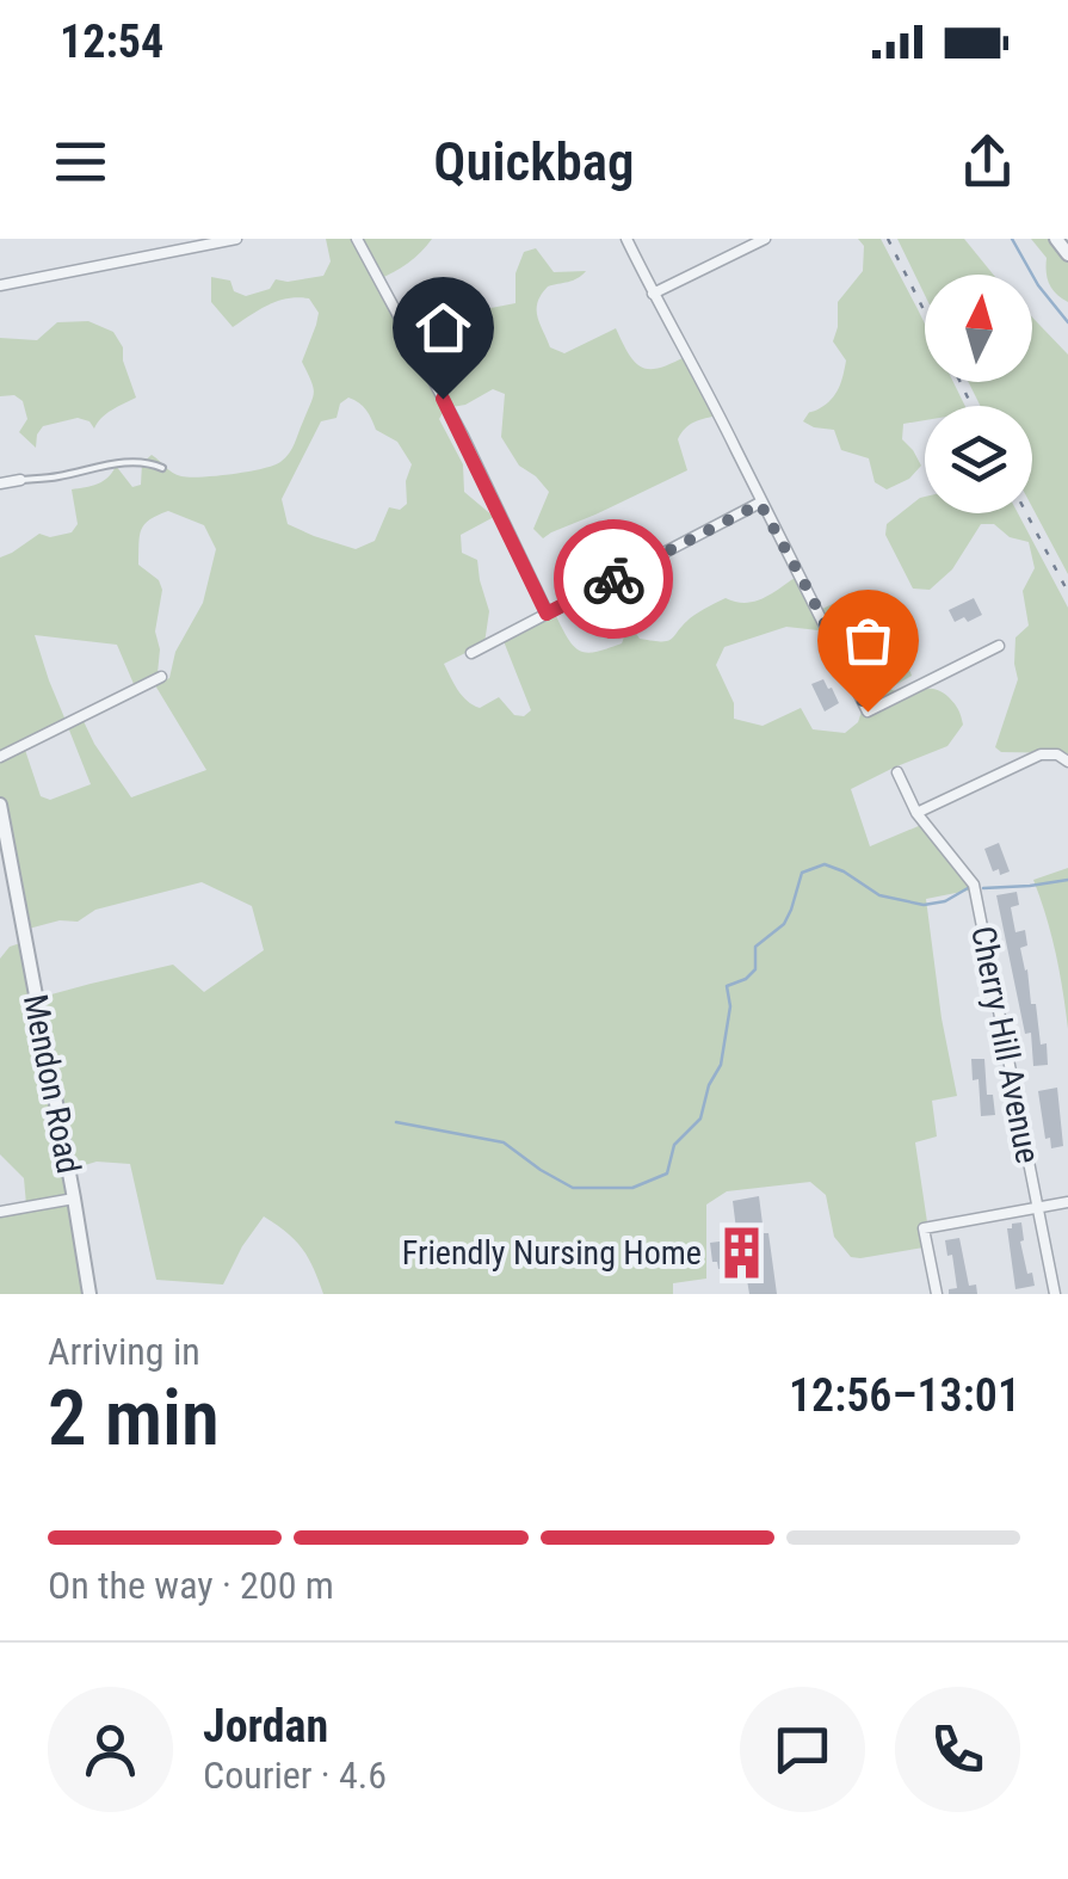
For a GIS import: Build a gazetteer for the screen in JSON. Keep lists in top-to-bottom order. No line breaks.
{"streets":{"street":["Cherry Hill Avenue","Mendon Road"]},"places":{"building":["Friendly Nursing Home"]},"north":"top","page":{"status":"12:54","header":"Quickbag","heading":["2 min","Arriving in","12:56–13:01"],"panel":["Jordan","Courier · 4.6"],"bar":"On the way · 200 m"}}
